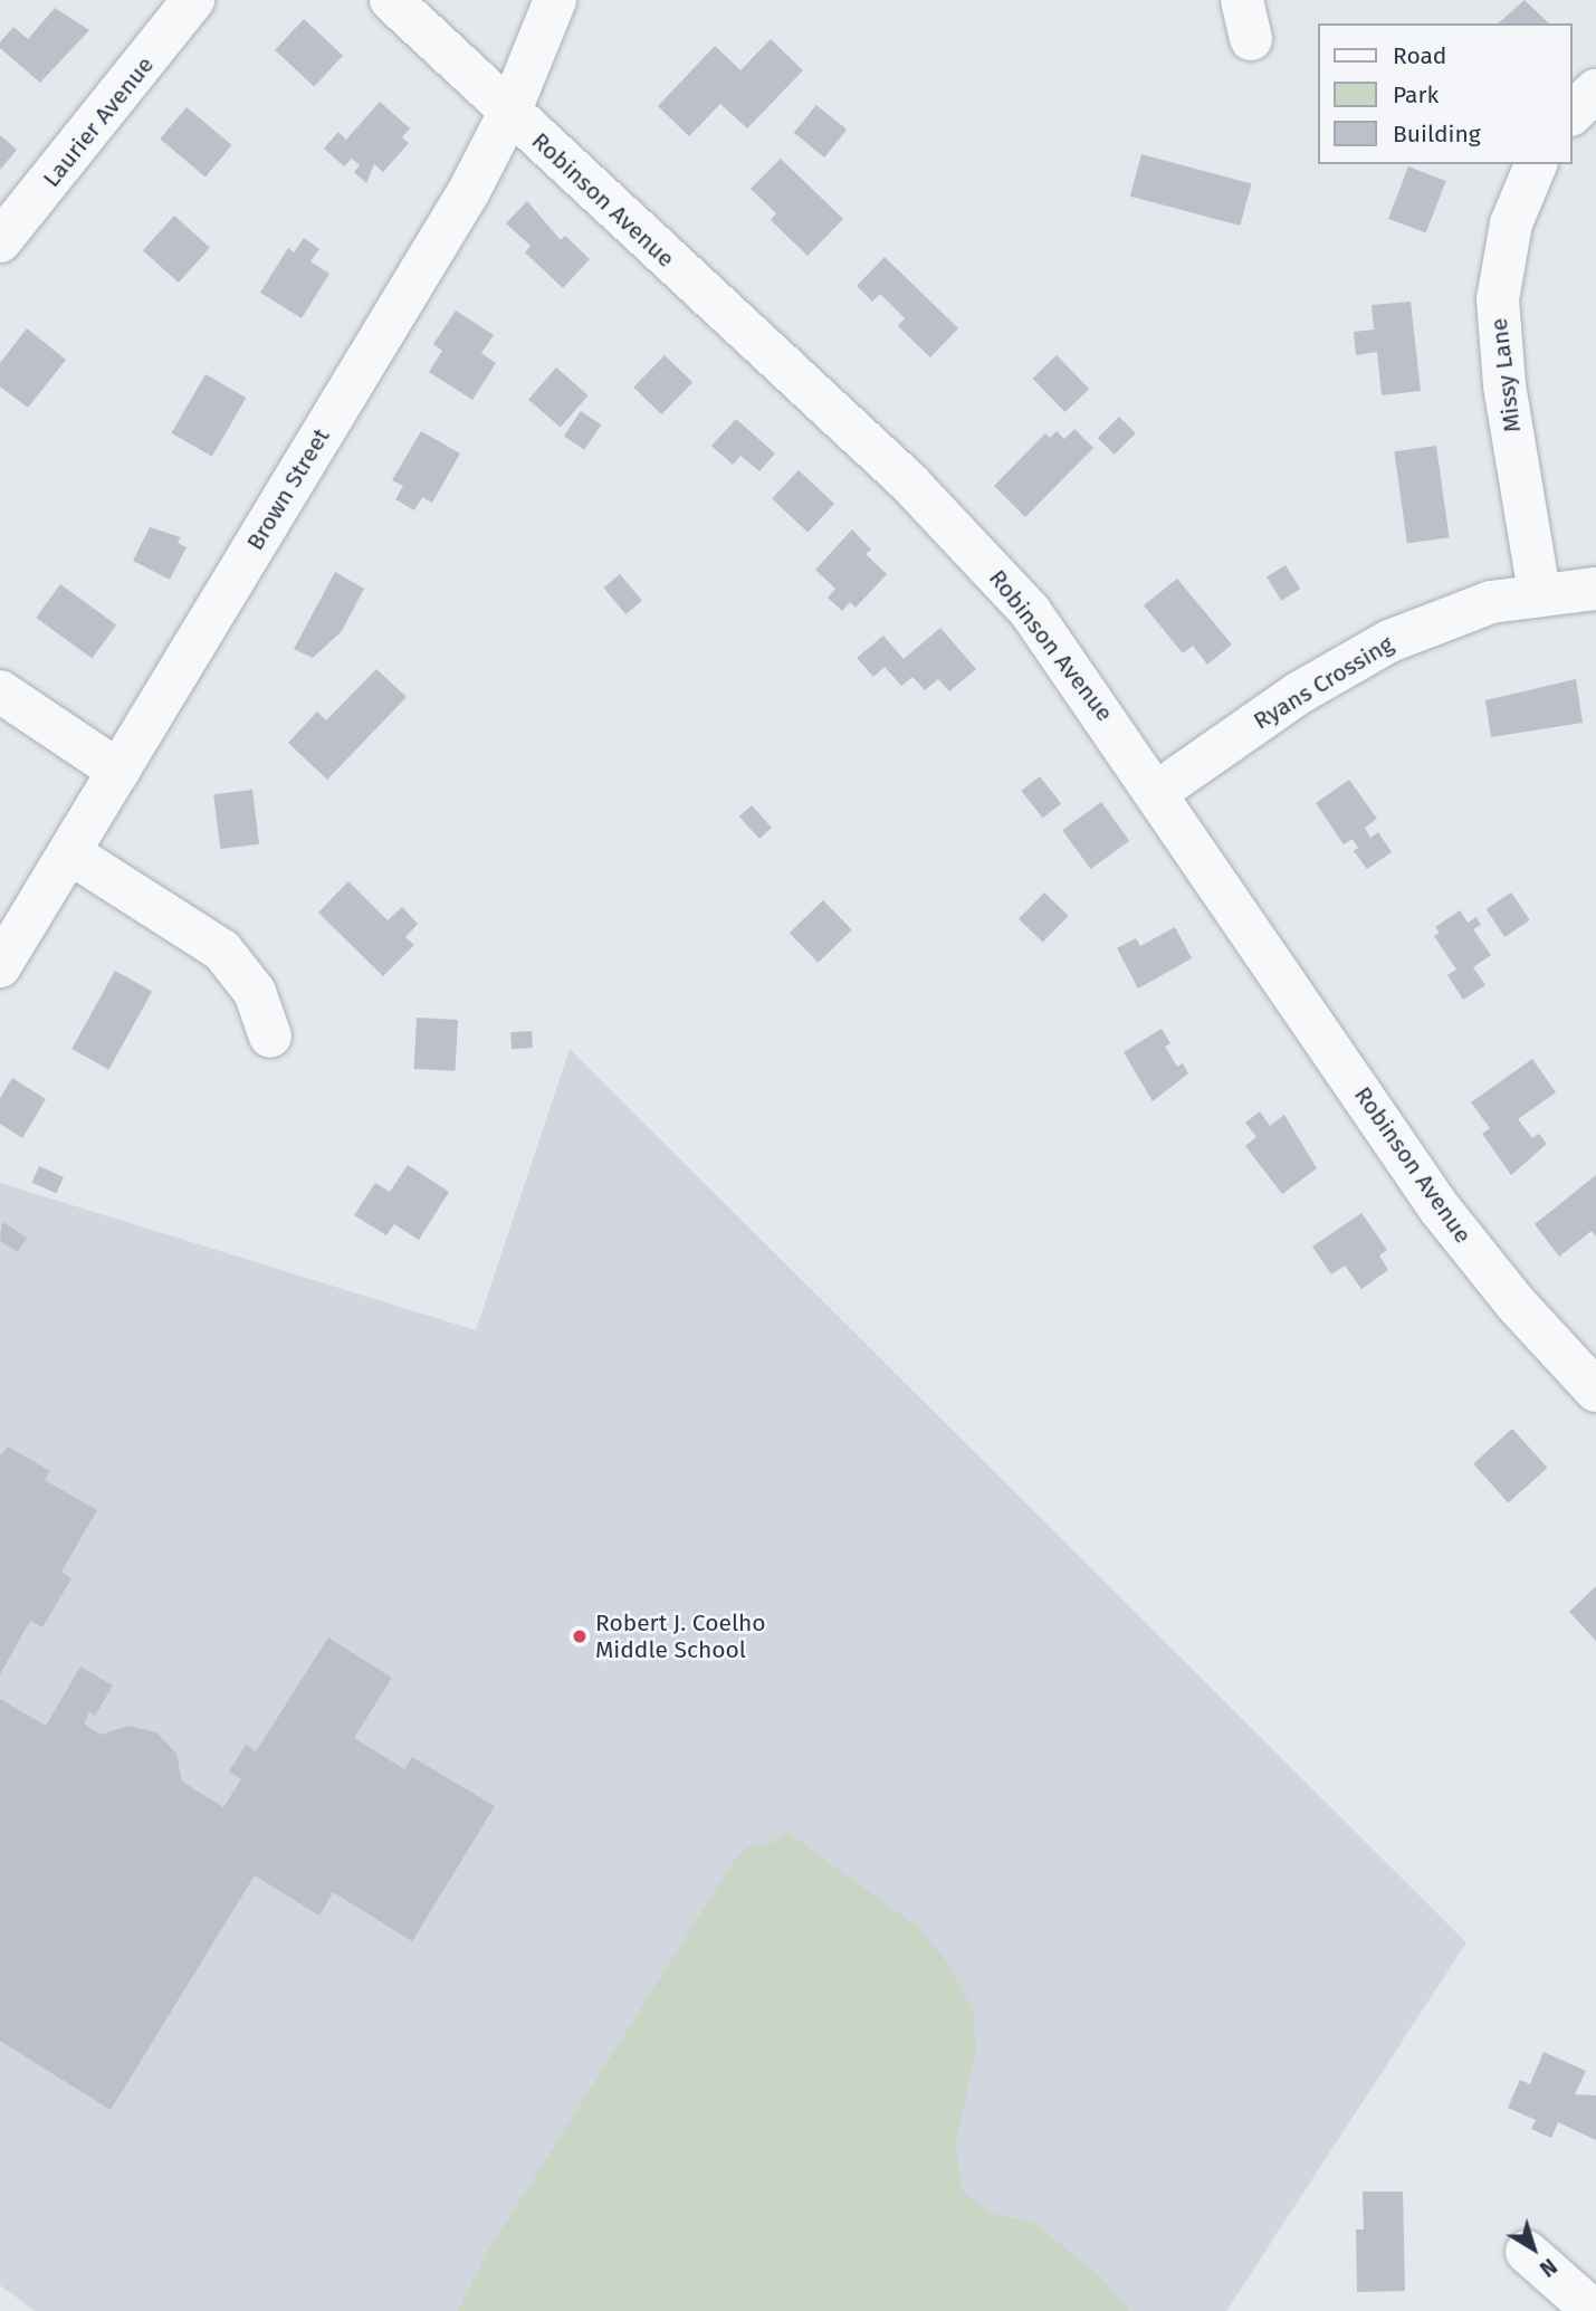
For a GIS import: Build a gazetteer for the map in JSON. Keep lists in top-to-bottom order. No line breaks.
{"streets":{"street":["Laurier Avenue","Robinson Avenue","Missy Lane","Brown Street","Ryans Crossing"]},"crossings":[["Robinson Avenue","Brown Street"],["Robinson Avenue","Ryans Crossing"],["Missy Lane","Ryans Crossing"]],"places":["Robert J. Coelho Middle School"],"legend":["Road","Park","Building"],"north":"bottom right"}
